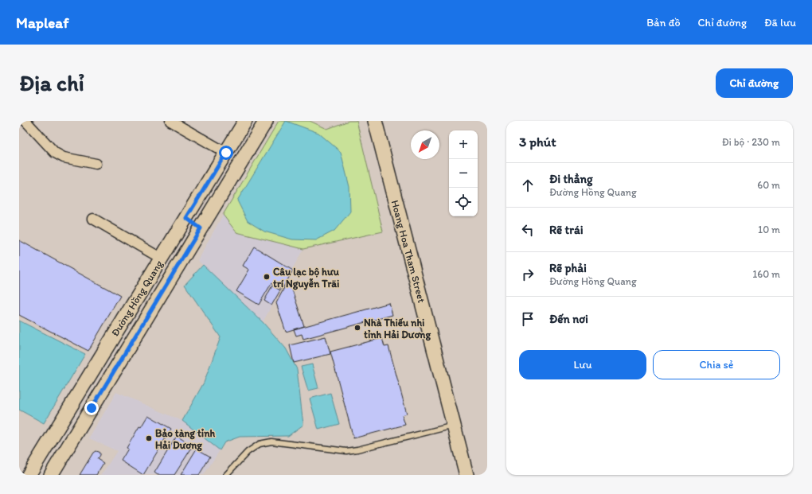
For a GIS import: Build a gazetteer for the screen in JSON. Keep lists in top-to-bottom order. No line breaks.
{"streets":{"street":["Hoang Hoa Tham Street","Đường Hồng Quang"]},"places":["Câu lạc bộ hưu trí Nguyễn Trãi","Nhà Thiếu nhi tỉnh Hải Dương","Bảo tàng tỉnh Hải Dương"],"north":"bottom left","page":{"header":"Mapleaf","nav":["Bản đồ","Chỉ đường","Đã lưu"],"buttons":["Chỉ đường",["Lưu","Chia sẻ"]],"title":"Địa chỉ","heading":["3 phút","Đi bộ · 230 m"],"map_buttons":["+","−"],"list":[["Đi thẳng","Đường Hồng Quang","60 m"],["Rẽ trái","10 m"],["Rẽ phải","Đường Hồng Quang","160 m"],"Đến nơi"]}}
